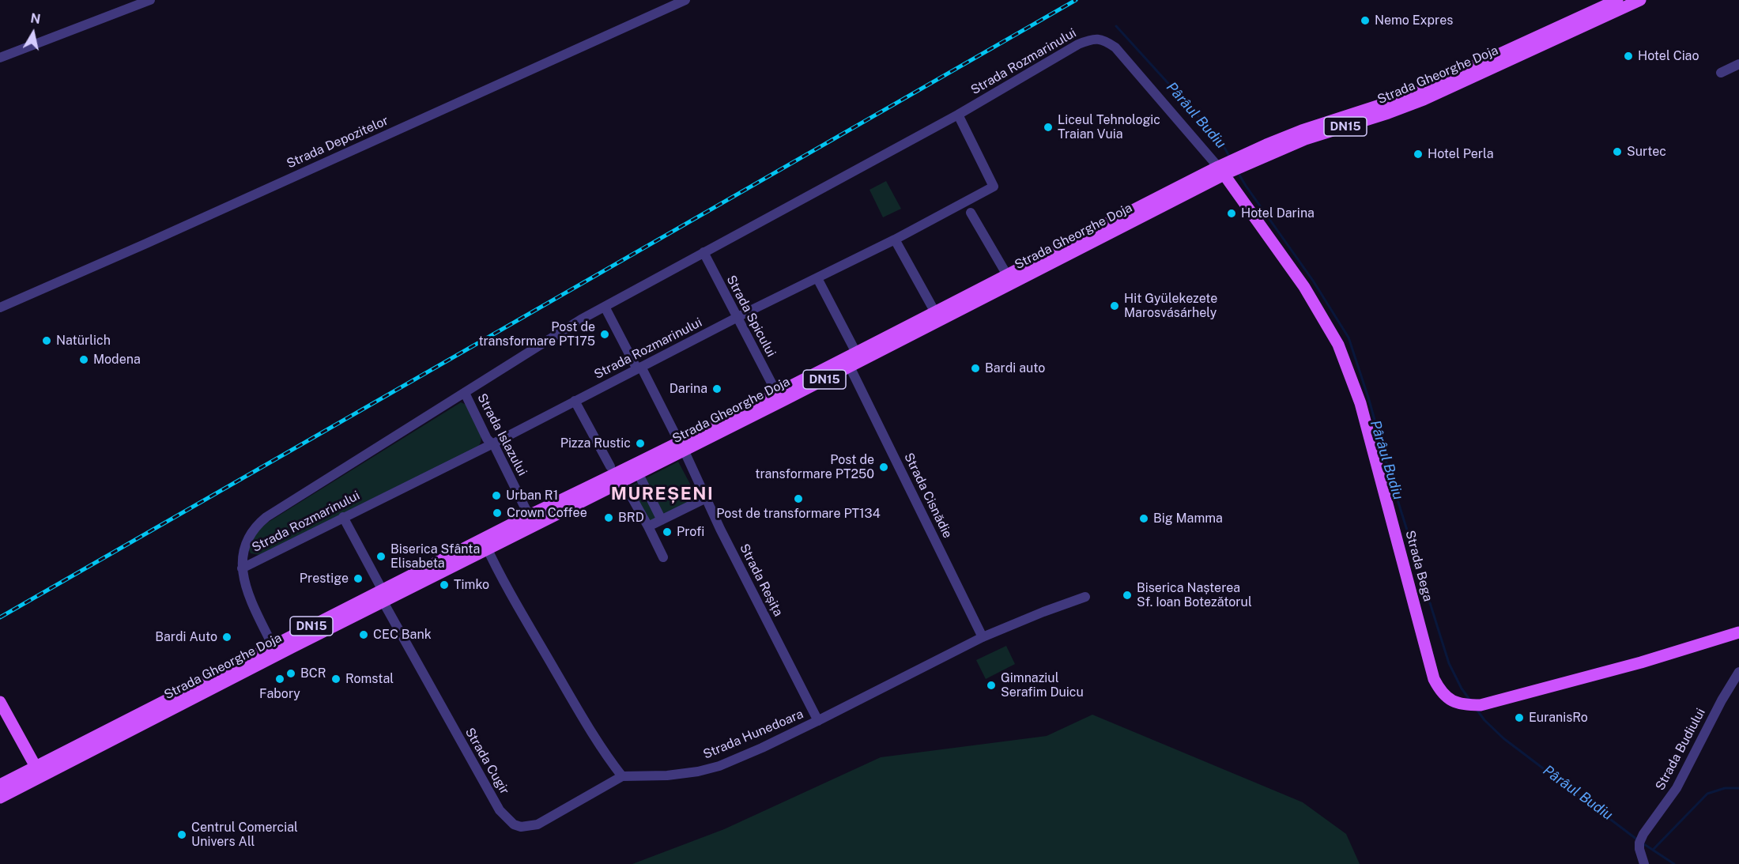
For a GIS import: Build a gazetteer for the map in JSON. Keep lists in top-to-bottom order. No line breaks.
{"streets":{"main road":["Strada Gheorghe Doja","DN15","Strada Bega"],"street":["Strada Rozmarinului","Strada Depozitelor","Strada Spicului","Strada Islazului","Strada Cisnădie","Strada Reșița","Strada Hunedoara","Strada Budiului","Strada Cugir"]},"crossings":[["Strada Rozmarinului","Strada Gheorghe Doja"],["Strada Rozmarinului","Strada Spicului"],["Strada Rozmarinului","Strada Islazului"],["Strada Rozmarinului","Strada Bega"],["Strada Rozmarinului","Strada Reșița"],["Strada Gheorghe Doja","Strada Spicului"],["Strada Gheorghe Doja","Strada Islazului"],["Strada Gheorghe Doja","Strada Cisnădie"],["Strada Gheorghe Doja","Strada Bega"],["Strada Gheorghe Doja","Strada Reșița"],["Strada Gheorghe Doja","Strada Cugir"],["Strada Cisnădie","Strada Hunedoara"],["Strada Reșița","Strada Hunedoara"],["Strada Hunedoara","Strada Cugir"]],"districts":["MUREȘENI"],"water":["Pârâul Budiu"],"places":["Nemo Expres","Hotel Ciao","Liceul Tehnologic Traian Vuia","Surtec","Hotel Perla","Hotel Darina","Hit Gyülekezete Marosvásárhely","Post de transformare PT175","Natürlich","Modena","Bardi auto","Darina","Pizza Rustic","Post de transformare PT250","Urban R1","Post de transformare PT134","Crown Coffee","BRD","Big Mamma","Profi","Biserica Sfânta Elisabeta","Prestige","Timko","Biserica Nașterea Sf. Ioan Botezătorul","CEC Bank","Bardi Auto","BCR","Fabory","Romstal","Gimnaziul Serafim Duicu","EuranisRo","Centrul Comercial Univers All"],"north":"top"}
